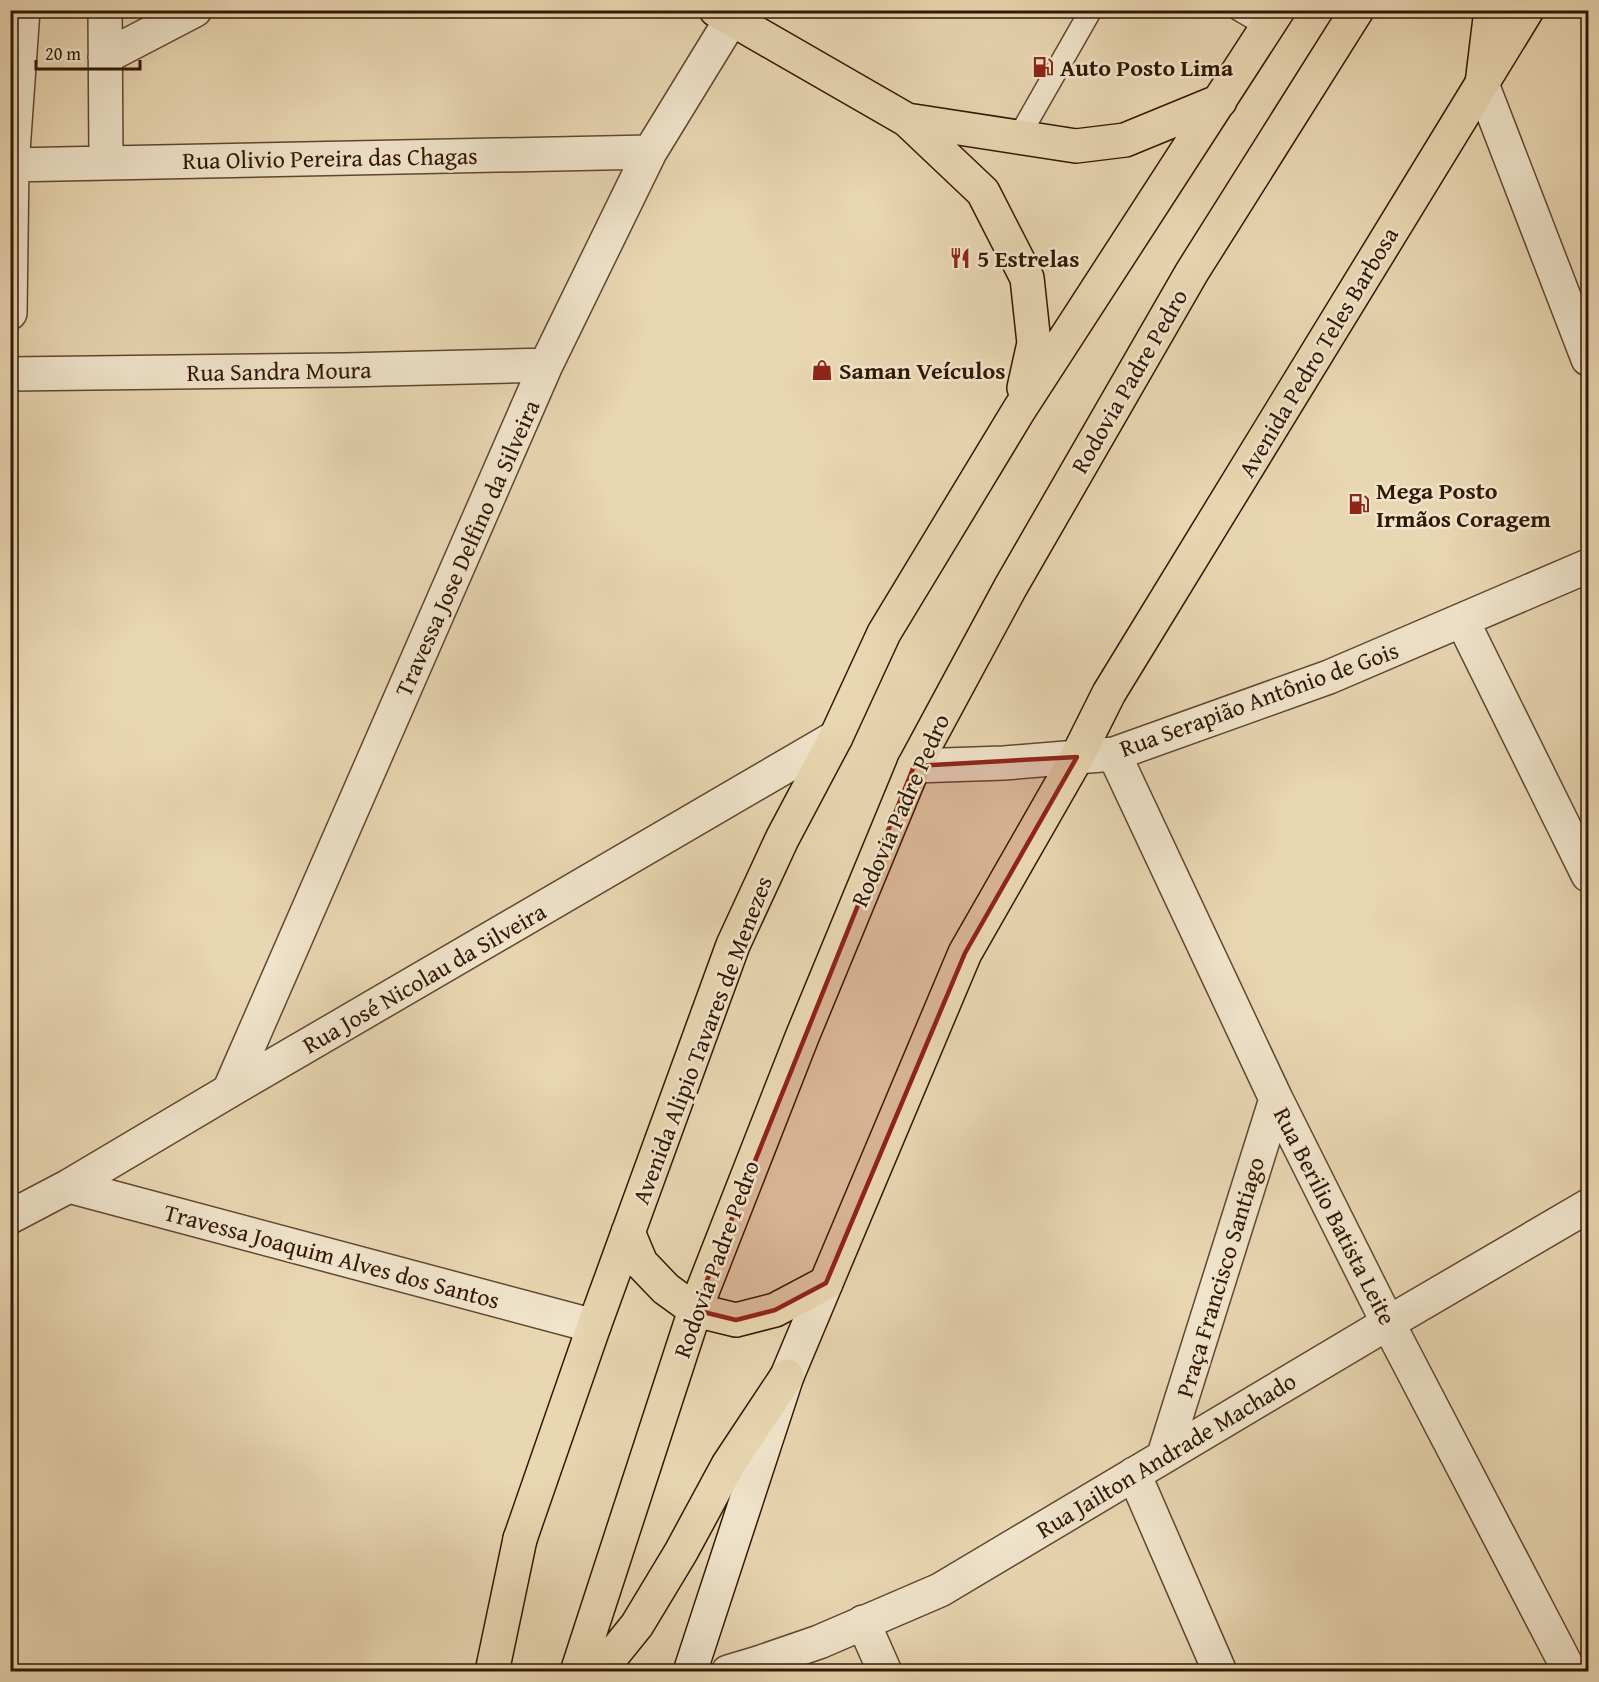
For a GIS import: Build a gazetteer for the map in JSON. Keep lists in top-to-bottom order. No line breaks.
{"streets":{"main road":["Avenida Pedro Teles Barbosa","Rodovia Padre Pedro","Avenida Alipio Tavares de Menezes"],"street":["Rua Olivio Pereira das Chagas","Rua Sandra Moura","Travessa Jose Delfino da Silveira","Rua Serapião Antônio de Gois","Rua José Nicolau da Silveira","Rua Berilio Batista Leite","Travessa Joaquim Alves dos Santos","Praça Francisco Santiago","Rua Jailton Andrade Machado"]},"crossings":[["Rua Olivio Pereira das Chagas","Travessa Jose Delfino da Silveira"],["Avenida Pedro Teles Barbosa","Rua Serapião Antônio de Gois"],["Rua Sandra Moura","Travessa Jose Delfino da Silveira"],["Rodovia Padre Pedro","Rua Serapião Antônio de Gois"],["Travessa Jose Delfino da Silveira","Rua José Nicolau da Silveira"],["Rua Serapião Antônio de Gois","Rua Berilio Batista Leite"],["Rua José Nicolau da Silveira","Avenida Alipio Tavares de Menezes"],["Rua José Nicolau da Silveira","Travessa Joaquim Alves dos Santos"],["Avenida Alipio Tavares de Menezes","Travessa Joaquim Alves dos Santos"],["Rua Berilio Batista Leite","Praça Francisco Santiago"],["Rua Berilio Batista Leite","Rua Jailton Andrade Machado"],["Praça Francisco Santiago","Rua Jailton Andrade Machado"]],"places":{"fuel station":["Auto Posto Lima","Mega Posto Irmãos Coragem"],"restaurant":["5 Estrelas"],"shop":["Saman Veículos"]},"scale_bar":"20 m"}
